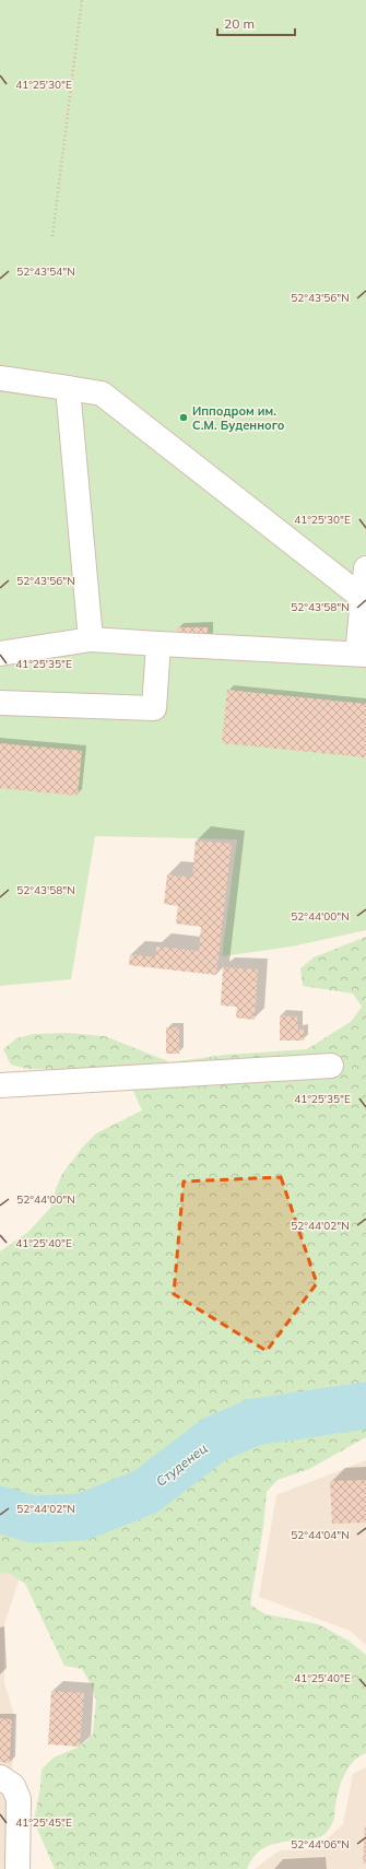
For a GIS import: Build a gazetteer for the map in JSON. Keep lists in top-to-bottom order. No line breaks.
{"water":["Студенец"],"places":["Ипподром им. С.М. Буденного"],"scale_bar":"20 m","coordinates":["41°25'30\"E","52°43'54\"N","52°43'56\"N","52°43'58\"N","41°25'35\"E","52°44'00\"N","52°44'02\"N","41°25'40\"E","52°44'04\"N","41°25'45\"E","52°44'06\"N"]}
